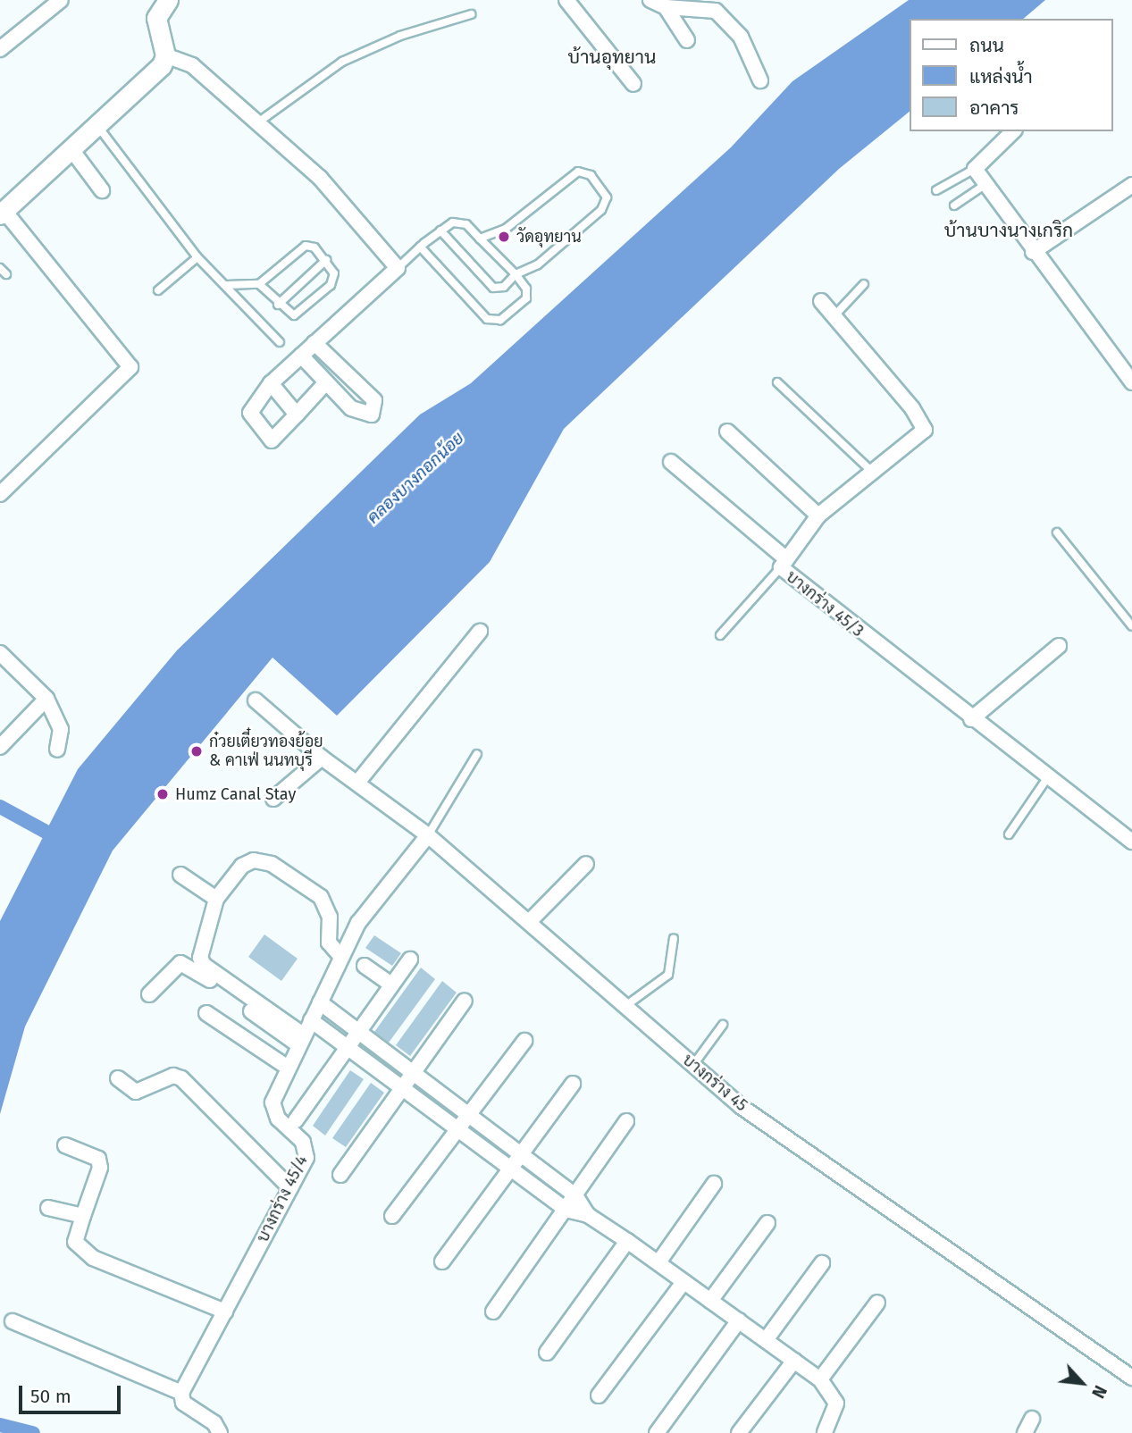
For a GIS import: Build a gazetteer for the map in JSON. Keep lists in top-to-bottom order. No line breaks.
{"streets":{"street":["บางกร่าง 45/3","บางกร่าง 45","บางกร่าง 45/4"]},"crossings":[["บางกร่าง 45","บางกร่าง 45/4"]],"districts":["บ้านอุทยาน","บ้านบางนางเกริก"],"water":["คลองบางกอกน้อย"],"places":["วัดอุทยาน","ก๋วยเตี๋ยวทองย้อย & คาเฟ่ นนทบุรี","Humz Canal Stay"],"legend":["ถนน","แหล่งน้ำ","อาคาร"],"scale_bar":"50 m","north":"bottom right"}
